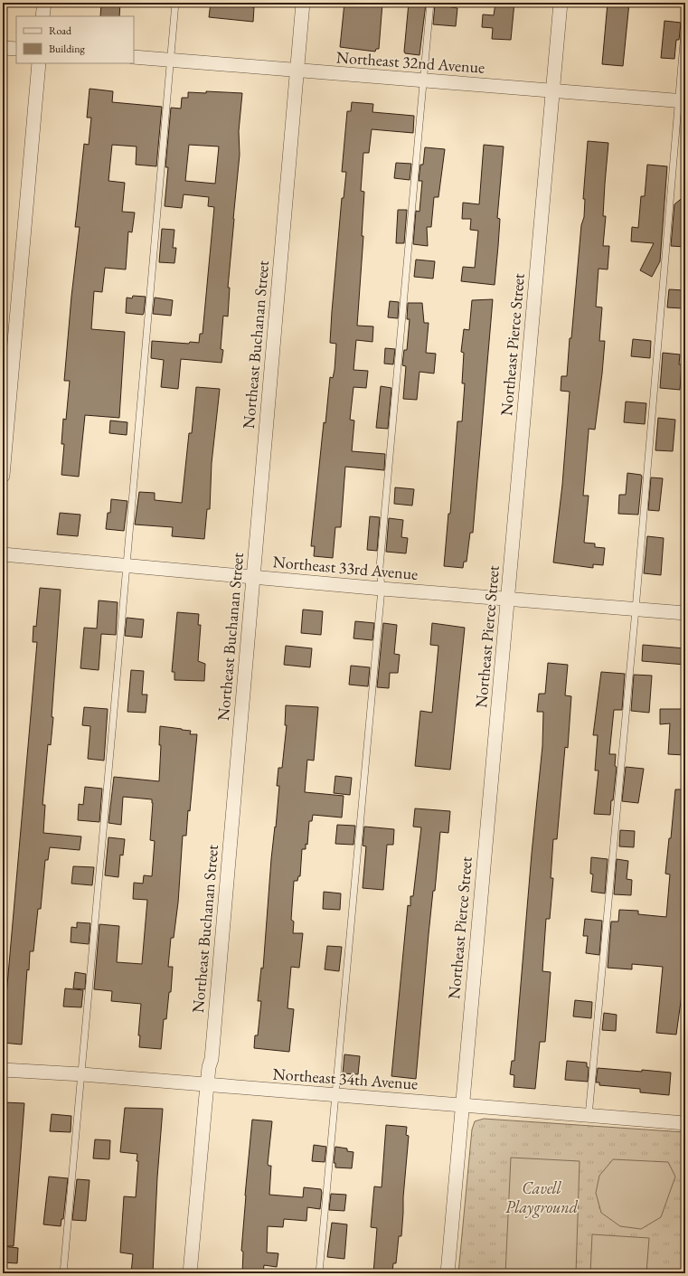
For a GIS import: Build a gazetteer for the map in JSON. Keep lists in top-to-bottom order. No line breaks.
{"streets":{"street":["Northeast 32nd Avenue","Northeast Buchanan Street","Northeast Pierce Street","Northeast 33rd Avenue","Northeast 34th Avenue"]},"crossings":[["Northeast 32nd Avenue","Northeast Buchanan Street"],["Northeast 32nd Avenue","Northeast Pierce Street"],["Northeast Buchanan Street","Northeast 33rd Avenue"],["Northeast Buchanan Street","Northeast 34th Avenue"],["Northeast Pierce Street","Northeast 33rd Avenue"],["Northeast Pierce Street","Northeast 34th Avenue"]],"parks":["Cavell Playground"],"legend":["Road","Building"]}
